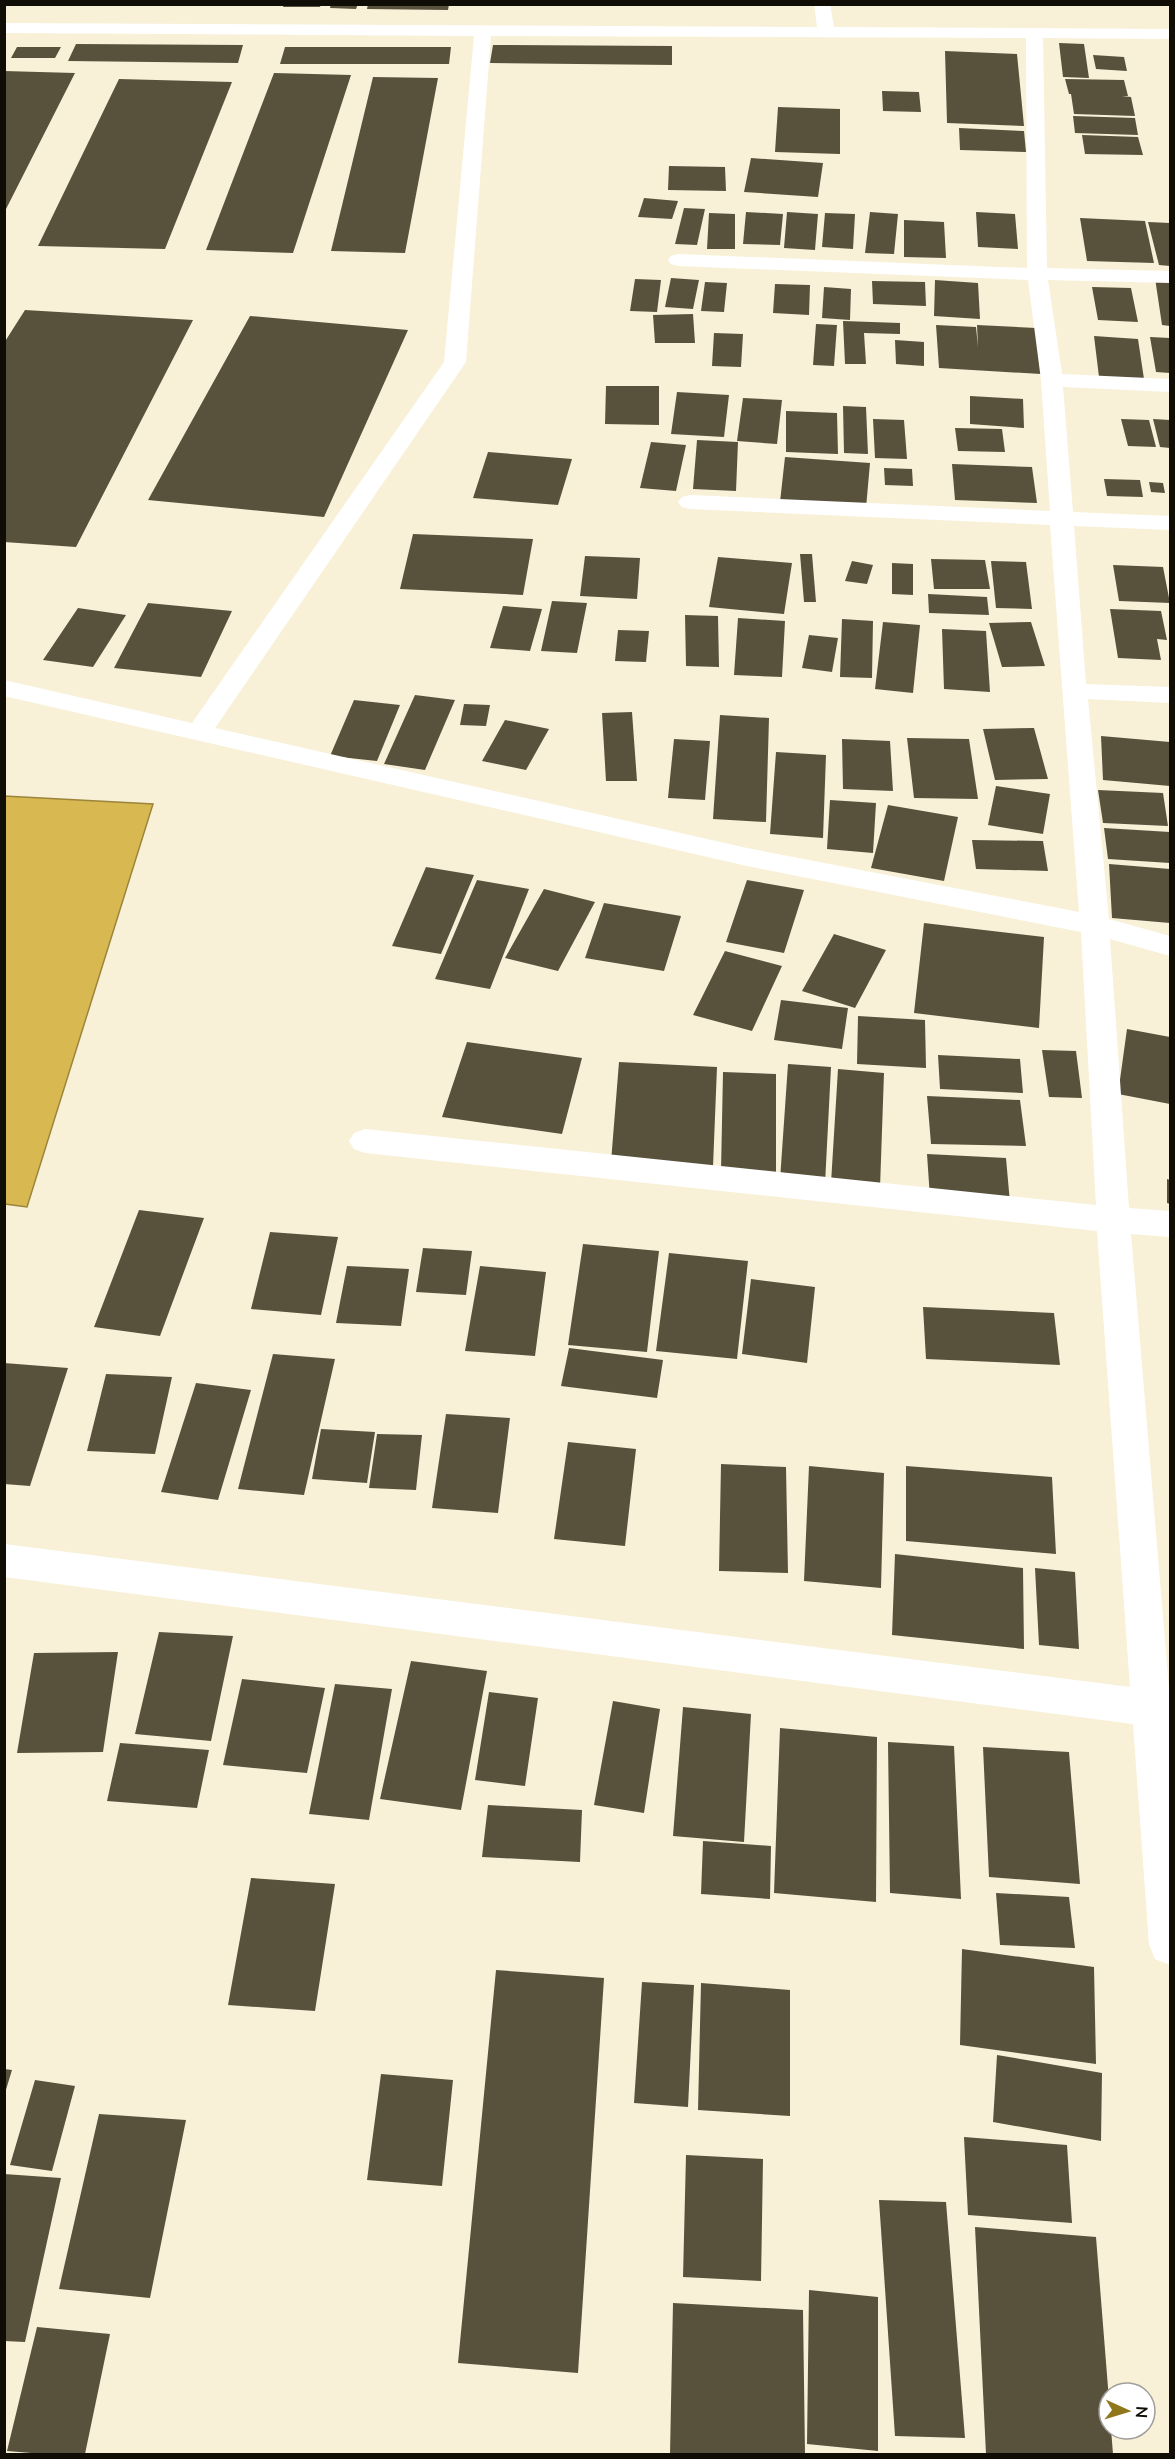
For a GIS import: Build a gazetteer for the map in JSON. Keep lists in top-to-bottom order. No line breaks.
{"north":"right"}
